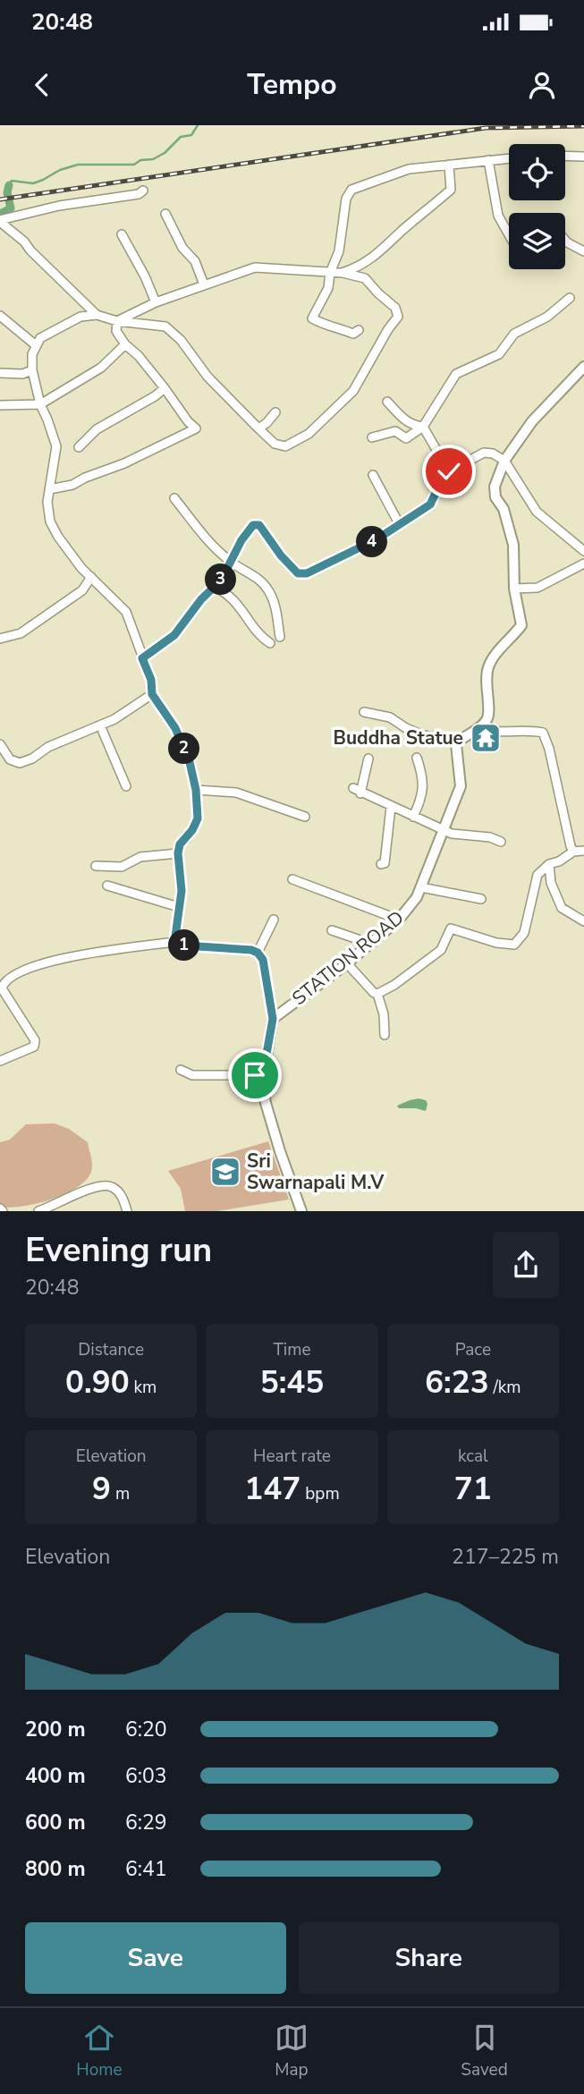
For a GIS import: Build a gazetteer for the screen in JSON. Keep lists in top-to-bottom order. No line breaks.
{"streets":{"street":["STATION ROAD"]},"places":{"temple":["Buddha Statue"],"school or university":["Sri Swarnapali M.V"]},"page":{"status":"20:48","header":"Tempo","pins":["4","3","2","1"],"heading":["Evening run","20:48"],"stats":[["Distance","0.90 km"],["Time","5:45"],["Pace","6:23 /km"],["Elevation","9 m"],["Heart rate","147 bpm"],["kcal","71"]],"chart":["Elevation","217–225 m"],"list":[{"name":"200 m","note":"6:20"},{"name":"400 m","note":"6:03"},{"name":"600 m","note":"6:29"},{"name":"800 m","note":"6:41"}],"buttons":["Save","Share"],"tabs":["Home","Map","Saved"]}}
